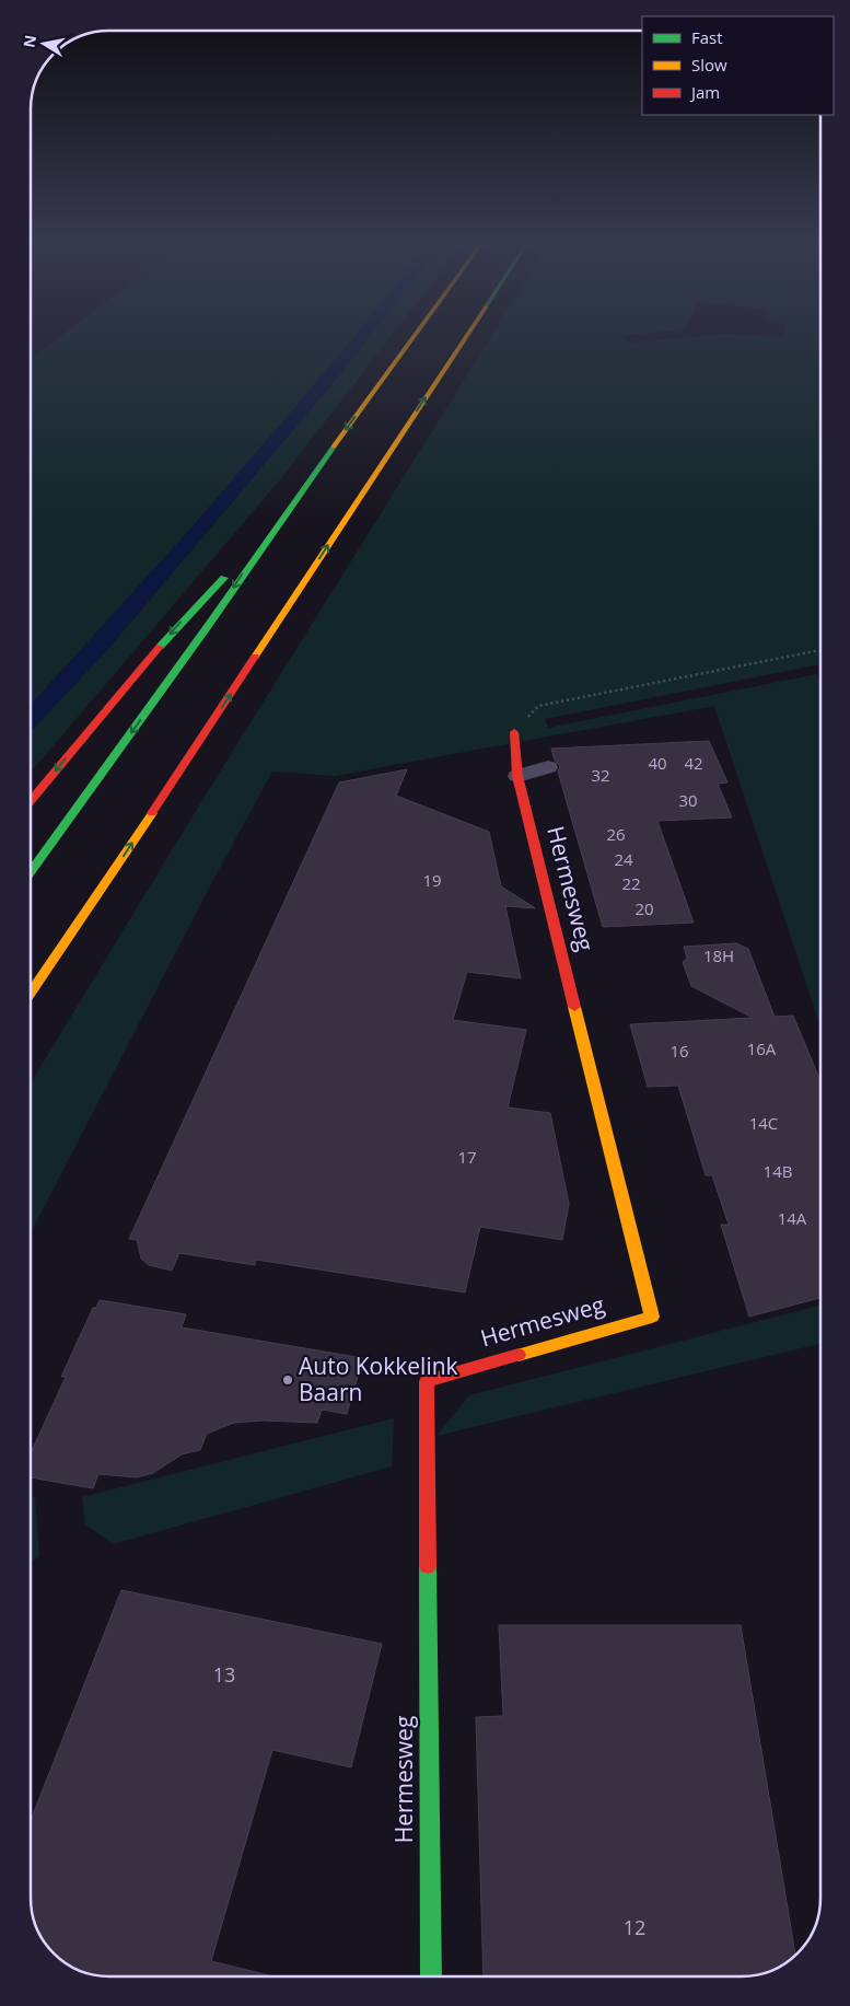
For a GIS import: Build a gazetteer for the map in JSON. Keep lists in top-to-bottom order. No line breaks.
{"streets":{"main road":["Hermesweg"]},"places":["Auto Kokkelink Baarn"],"house_numbers":["40","42","32","30","26","24","19","22","20","18H","16A","16","14C","17","14B","14A","13","12"],"legend":["Fast","Slow","Jam"],"north":"left"}
